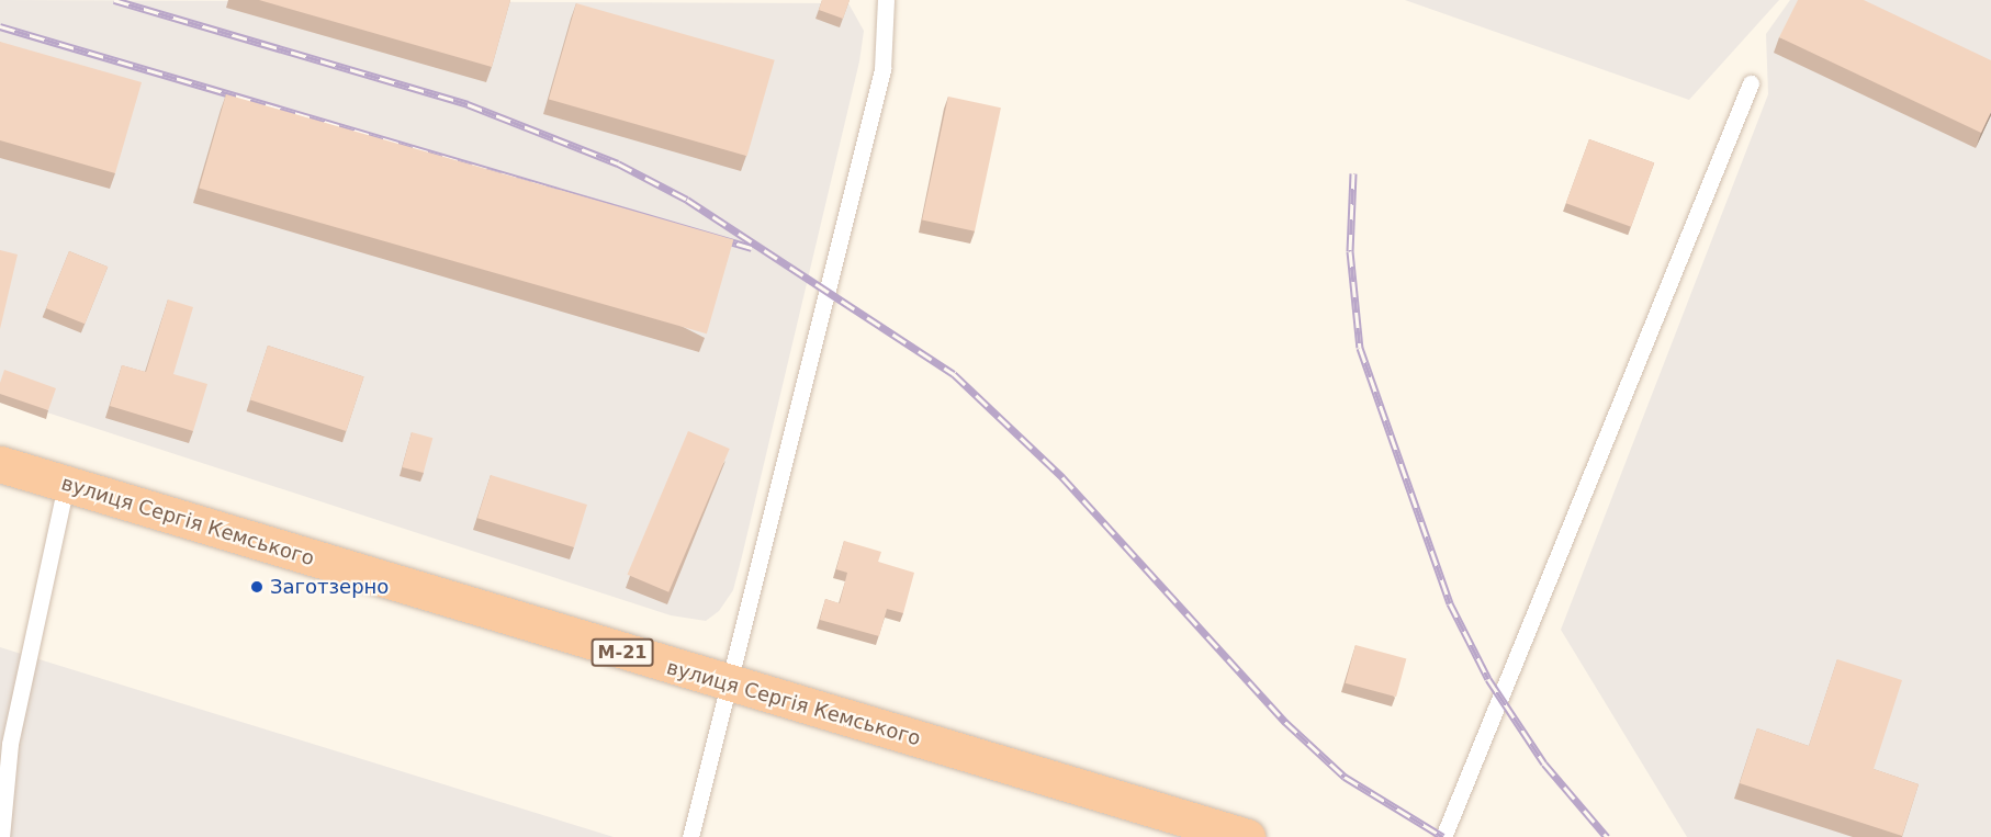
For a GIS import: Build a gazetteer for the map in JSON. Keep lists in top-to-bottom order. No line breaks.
{"streets":{"highway":["вулиця Сергія Кемського","М-21"]},"places":["Заготзерно"]}
